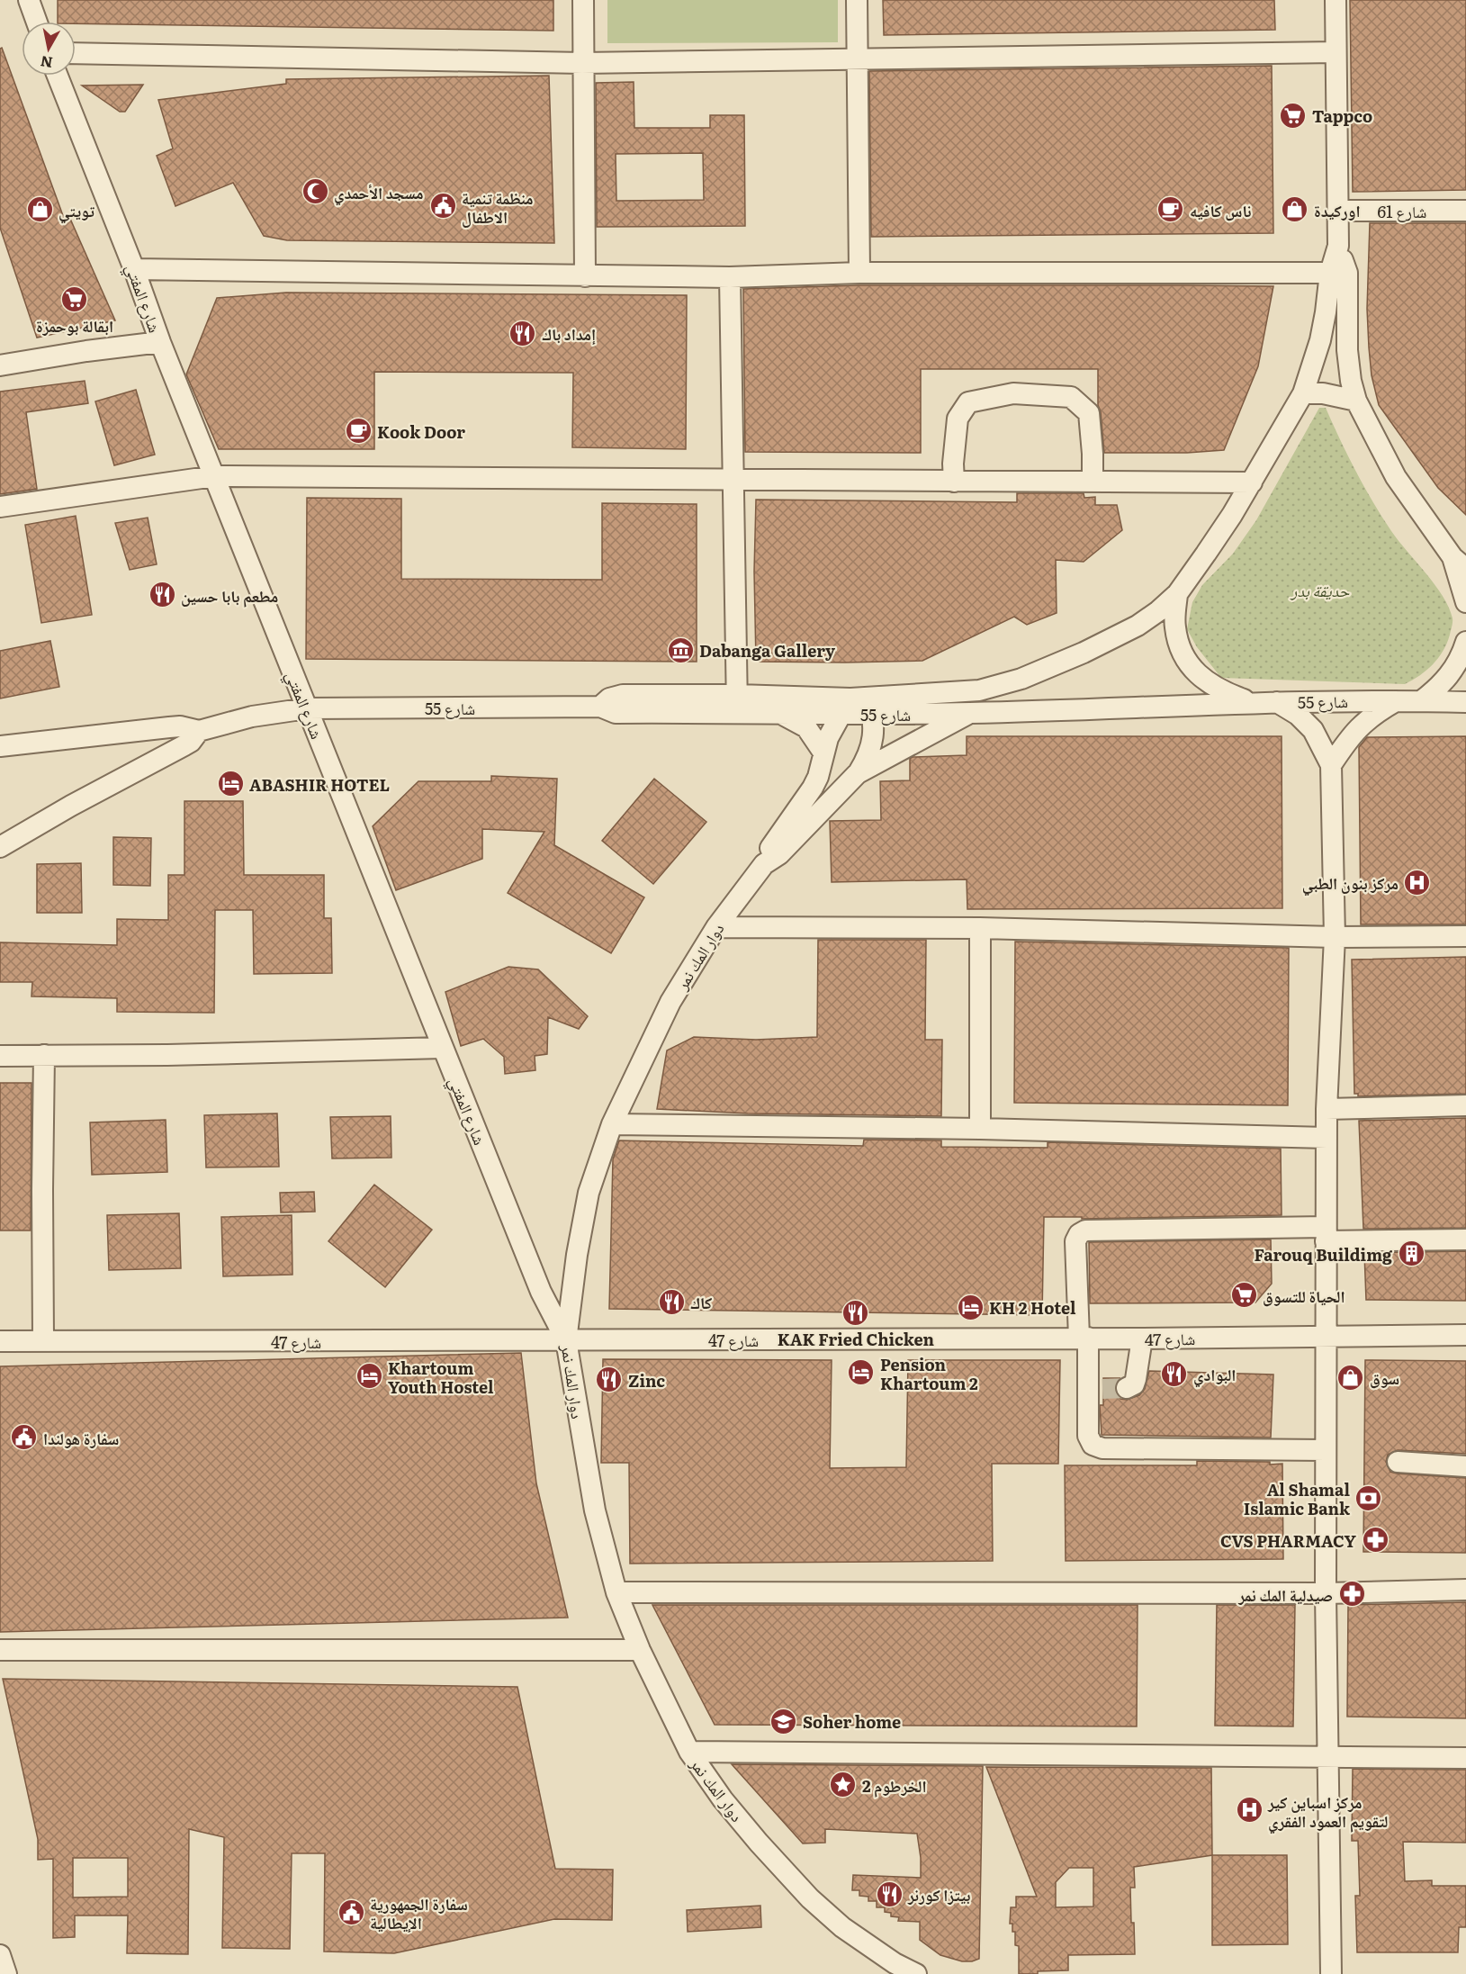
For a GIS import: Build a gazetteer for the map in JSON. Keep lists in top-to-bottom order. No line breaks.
{"streets":{"street":["شارع 61","شارع المفتي","شارع 55","دوار المك نمر","شارع 47"]},"crossings":[["شارع المفتي","شارع 55"],["شارع المفتي","دوار المك نمر"],["شارع المفتي","شارع 47"],["شارع 55","دوار المك نمر"],["دوار المك نمر","شارع 47"]],"parks":["حديقة بدر"],"places":{"supermarket":["Tappco","ابقالة بوحمزة","الحياة للتسوق"],"mosque":["مسجد الأحمدي"],"public building":["منظمة تنمية الاطفال","سفارة هولندا","سفارة الجمهورية الإيطالية"],"shop":["تويتي","اوركيدة","سوق"],"cafe":["ناس كافيه","Kook Door"],"restaurant":["إمداد باك","مطعم بابا حسين","كاك","KAK Fried Chicken","البوادي","Zinc","بيتزا كورنر"],"museum":["Dabanga Gallery"],"hotel":["ABASHIR HOTEL","KH 2 Hotel","Pension Khartoum 2","Khartoum Youth Hostel"],"hospital":["مركز بنون الطبي","مركز اسباين كير لتقويم العمود الفقري"],"building":["Farouq Buildimg"],"bank":["Al Shamal Islamic Bank"],"pharmacy":["CVS PHARMACY","صيدلية المك نمر"],"school or university":["Soher home"],"place":["الخرطوم 2"]},"north":"bottom"}
